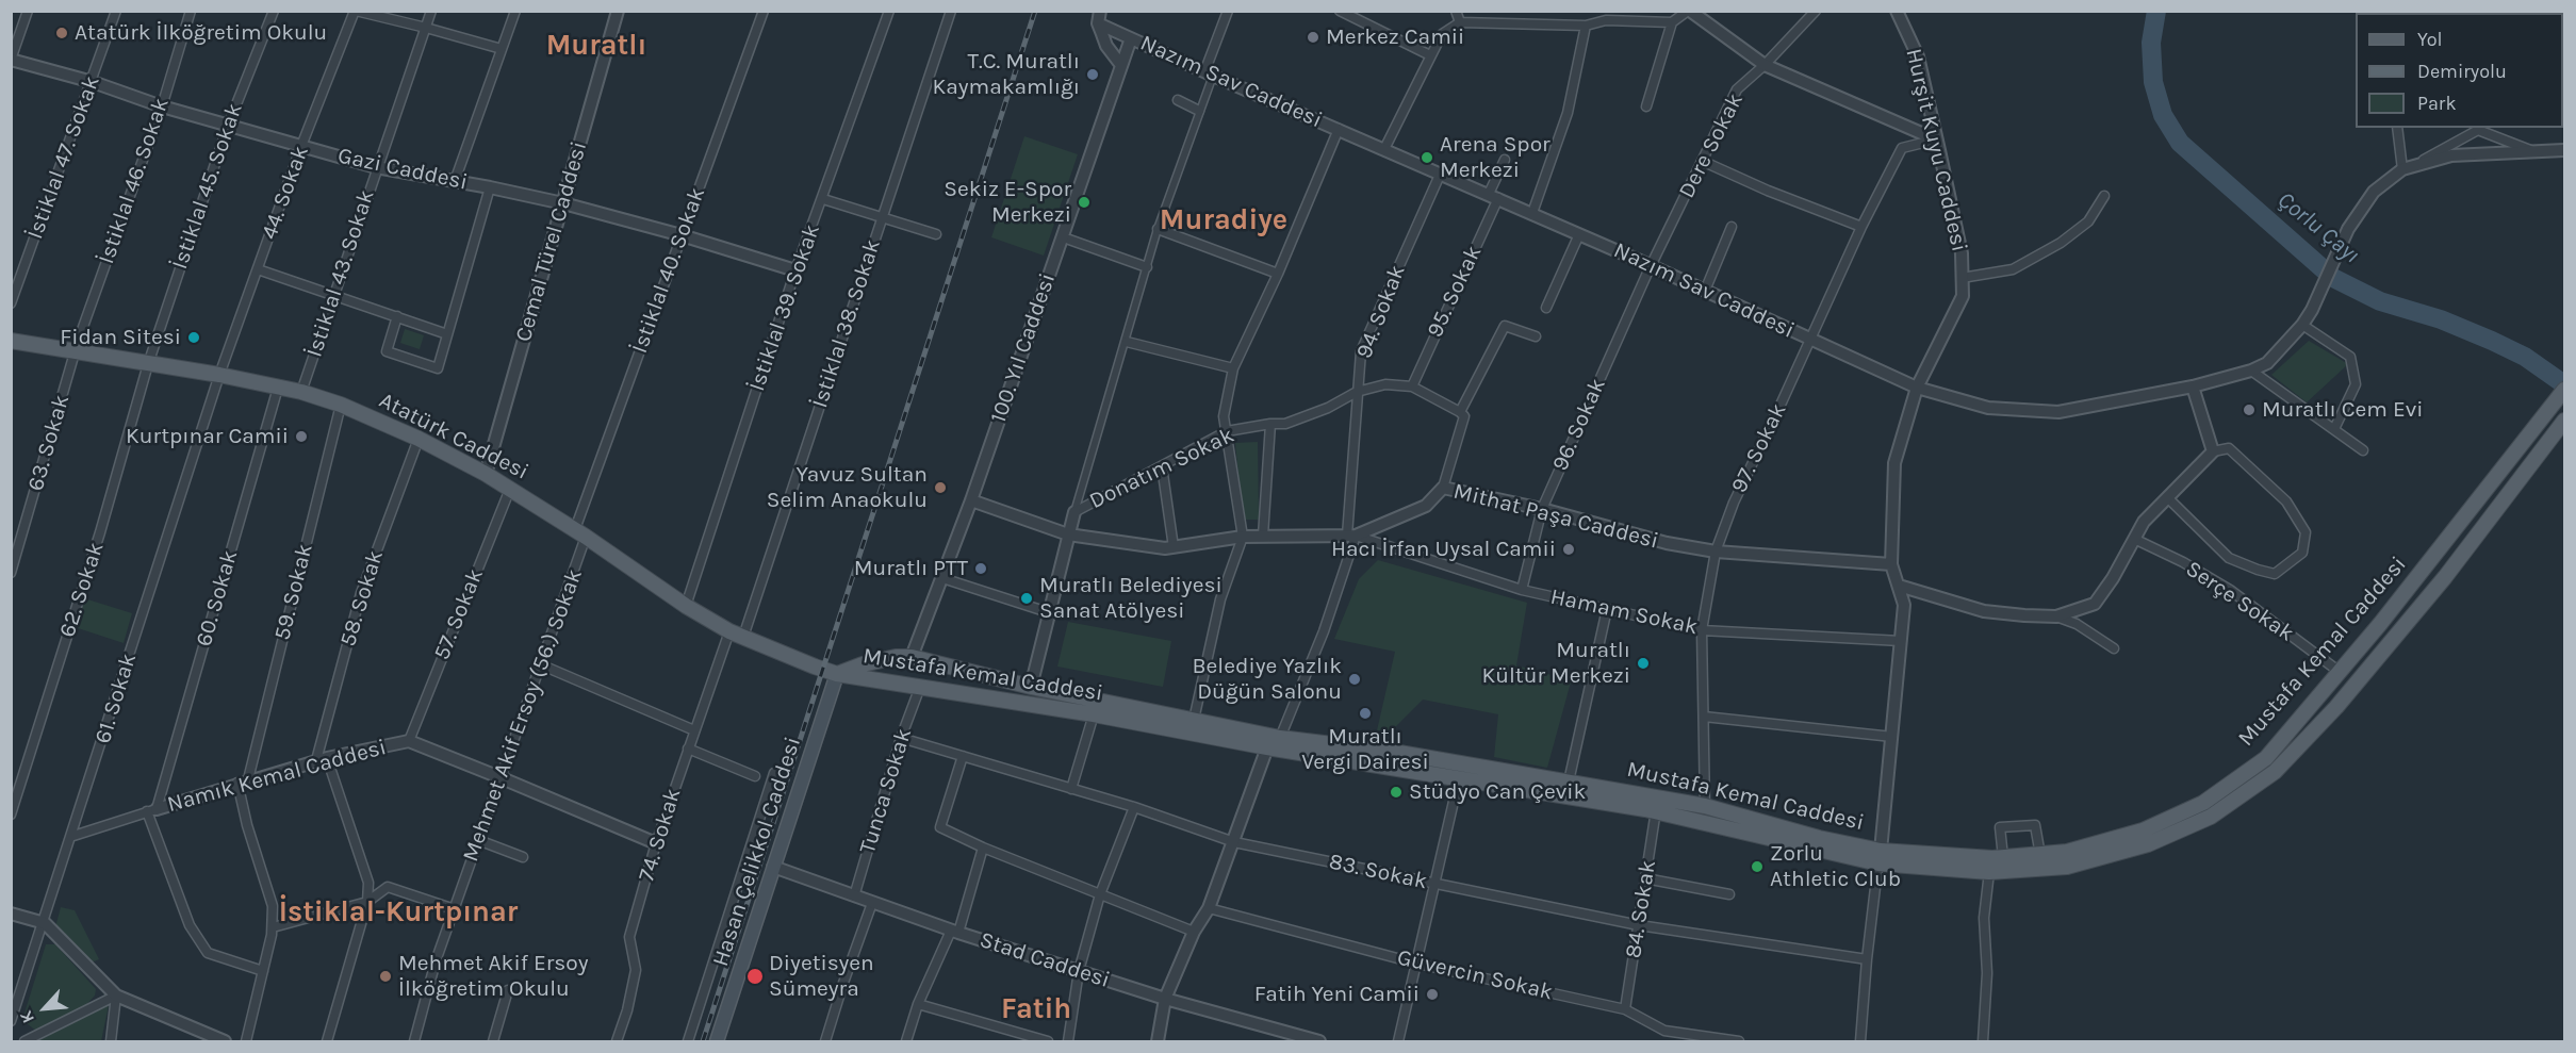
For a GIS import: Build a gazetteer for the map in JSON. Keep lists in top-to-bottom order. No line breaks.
{"streets":{"main road":["Atatürk Caddesi","Mustafa Kemal Caddesi","Hasan Çelikkol Caddesi"],"street":["Nazım Sav Caddesi","Dere Sokak","Hurşit Kuyu Caddesi","İstiklal 47. Sokak","Gazi Caddesi","İstiklal 46. Sokak","İstiklal 45. Sokak","44. Sokak","Cemal Türel Caddesi","İstiklal 40. Sokak","İstiklal 43. Sokak","95. Sokak","İstiklal 39. Sokak","94. Sokak","İstiklal 38. Sokak","100. Yıl Caddesi","96. Sokak","63. Sokak","97. Sokak","Donatım Sokak","Mithat Paşa Caddesi","62. Sokak","59. Sokak","60. Sokak","58. Sokak","Serçe Sokak","Hamam Sokak","57. Sokak","61. Sokak","Mehmet Akif Ersoy (56.) Sokak","Namık Kemal Caddesi","Tunca Sokak","74. Sokak","83. Sokak","84. Sokak","Stad Caddesi","Güvercin Sokak"]},"crossings":[["Nazım Sav Caddesi","Dere Sokak"],["Nazım Sav Caddesi","Hurşit Kuyu Caddesi"],["Nazım Sav Caddesi","95. Sokak"],["Nazım Sav Caddesi","94. Sokak"],["Nazım Sav Caddesi","100. Yıl Caddesi"],["Nazım Sav Caddesi","96. Sokak"],["Nazım Sav Caddesi","97. Sokak"],["Dere Sokak","96. Sokak"],["Hurşit Kuyu Caddesi","97. Sokak"],["Hurşit Kuyu Caddesi","Mithat Paşa Caddesi"],["Hurşit Kuyu Caddesi","Hamam Sokak"],["Hurşit Kuyu Caddesi","Mustafa Kemal Caddesi"],["İstiklal 47. Sokak","Gazi Caddesi"],["Gazi Caddesi","İstiklal 46. Sokak"],["Gazi Caddesi","İstiklal 45. Sokak"],["Gazi Caddesi","44. Sokak"],["Gazi Caddesi","Cemal Türel Caddesi"],["Gazi Caddesi","İstiklal 40. Sokak"],["Gazi Caddesi","İstiklal 43. Sokak"],["Gazi Caddesi","İstiklal 39. Sokak"],["İstiklal 46. Sokak","Atatürk Caddesi"],["İstiklal 46. Sokak","63. Sokak"],["İstiklal 45. Sokak","Atatürk Caddesi"],["İstiklal 45. Sokak","62. Sokak"],["44. Sokak","Atatürk Caddesi"],["44. Sokak","61. Sokak"],["Cemal Türel Caddesi","Atatürk Caddesi"],["İstiklal 40. Sokak","Atatürk Caddesi"],["İstiklal 40. Sokak","Mehmet Akif Ersoy (56.) Sokak"],["İstiklal 43. Sokak","Atatürk Caddesi"],["95. Sokak","Donatım Sokak"],["İstiklal 39. Sokak","Atatürk Caddesi"],["94. Sokak","Donatım Sokak"],["94. Sokak","Mithat Paşa Caddesi"],["94. Sokak","Hamam Sokak"],["94. Sokak","Mustafa Kemal Caddesi"],["İstiklal 38. Sokak","Atatürk Caddesi"],["İstiklal 38. Sokak","74. Sokak"],["100. Yıl Caddesi","Mithat Paşa Caddesi"],["100. Yıl Caddesi","Mustafa Kemal Caddesi"],["96. Sokak","Mithat Paşa Caddesi"],["96. Sokak","Hamam Sokak"],["Atatürk Caddesi","63. Sokak"],["Atatürk Caddesi","62. Sokak"],["Atatürk Caddesi","59. Sokak"],["Atatürk Caddesi","60. Sokak"],["Atatürk Caddesi","58. Sokak"],["Atatürk Caddesi","57. Sokak"],["Atatürk Caddesi","Mustafa Kemal Caddesi"],["Atatürk Caddesi","61. Sokak"],["Atatürk Caddesi","Mehmet Akif Ersoy (56.) Sokak"],["Atatürk Caddesi","74. Sokak"],["Atatürk Caddesi","Hasan Çelikkol Caddesi"],["97. Sokak","Mithat Paşa Caddesi"],["97. Sokak","Hamam Sokak"],["97. Sokak","Mustafa Kemal Caddesi"],["Mithat Paşa Caddesi","Hamam Sokak"],["59. Sokak","Namık Kemal Caddesi"],["60. Sokak","Namık Kemal Caddesi"],["58. Sokak","Namık Kemal Caddesi"],["Serçe Sokak","Mustafa Kemal Caddesi"],["57. Sokak","Namık Kemal Caddesi"],["Mustafa Kemal Caddesi","Tunca Sokak"],["Mustafa Kemal Caddesi","Hasan Çelikkol Caddesi"],["Mustafa Kemal Caddesi","84. Sokak"],["61. Sokak","Namık Kemal Caddesi"],["Mehmet Akif Ersoy (56.) Sokak","Namık Kemal Caddesi"],["Namık Kemal Caddesi","74. Sokak"],["Tunca Sokak","83. Sokak"],["Tunca Sokak","Stad Caddesi"],["Hasan Çelikkol Caddesi","Stad Caddesi"],["83. Sokak","84. Sokak"],["84. Sokak","Güvercin Sokak"]],"districts":["Muratlı","Muradiye","İstiklal-Kurtpınar","Fatih"],"water":["Çorlu Çayı"],"places":["Atatürk İlköğretim Okulu","Merkez Camii","T.C. Muratlı Kaymakamlığı","Arena Spor Merkezi","Sekiz E-Spor Merkezi","Fidan Sitesi","Muratlı Cem Evi","Kurtpınar Camii","Yavuz Sultan Selim Anaokulu","Hacı İrfan Uysal Camii","Muratlı PTT","Muratlı Belediyesi Sanat Atölyesi","Muratlı Kültür Merkezi","Belediye Yazlık Düğün Salonu","Muratlı Vergi Dairesi","Stüdyo Can Çevik","Zorlu Athletic Club","Mehmet Akif Ersoy İlköğretim Okulu","Diyetisyen Sümeyra","Fatih Yeni Camii"],"legend":["Yol","Demiryolu","Park"],"north":"bottom left"}
